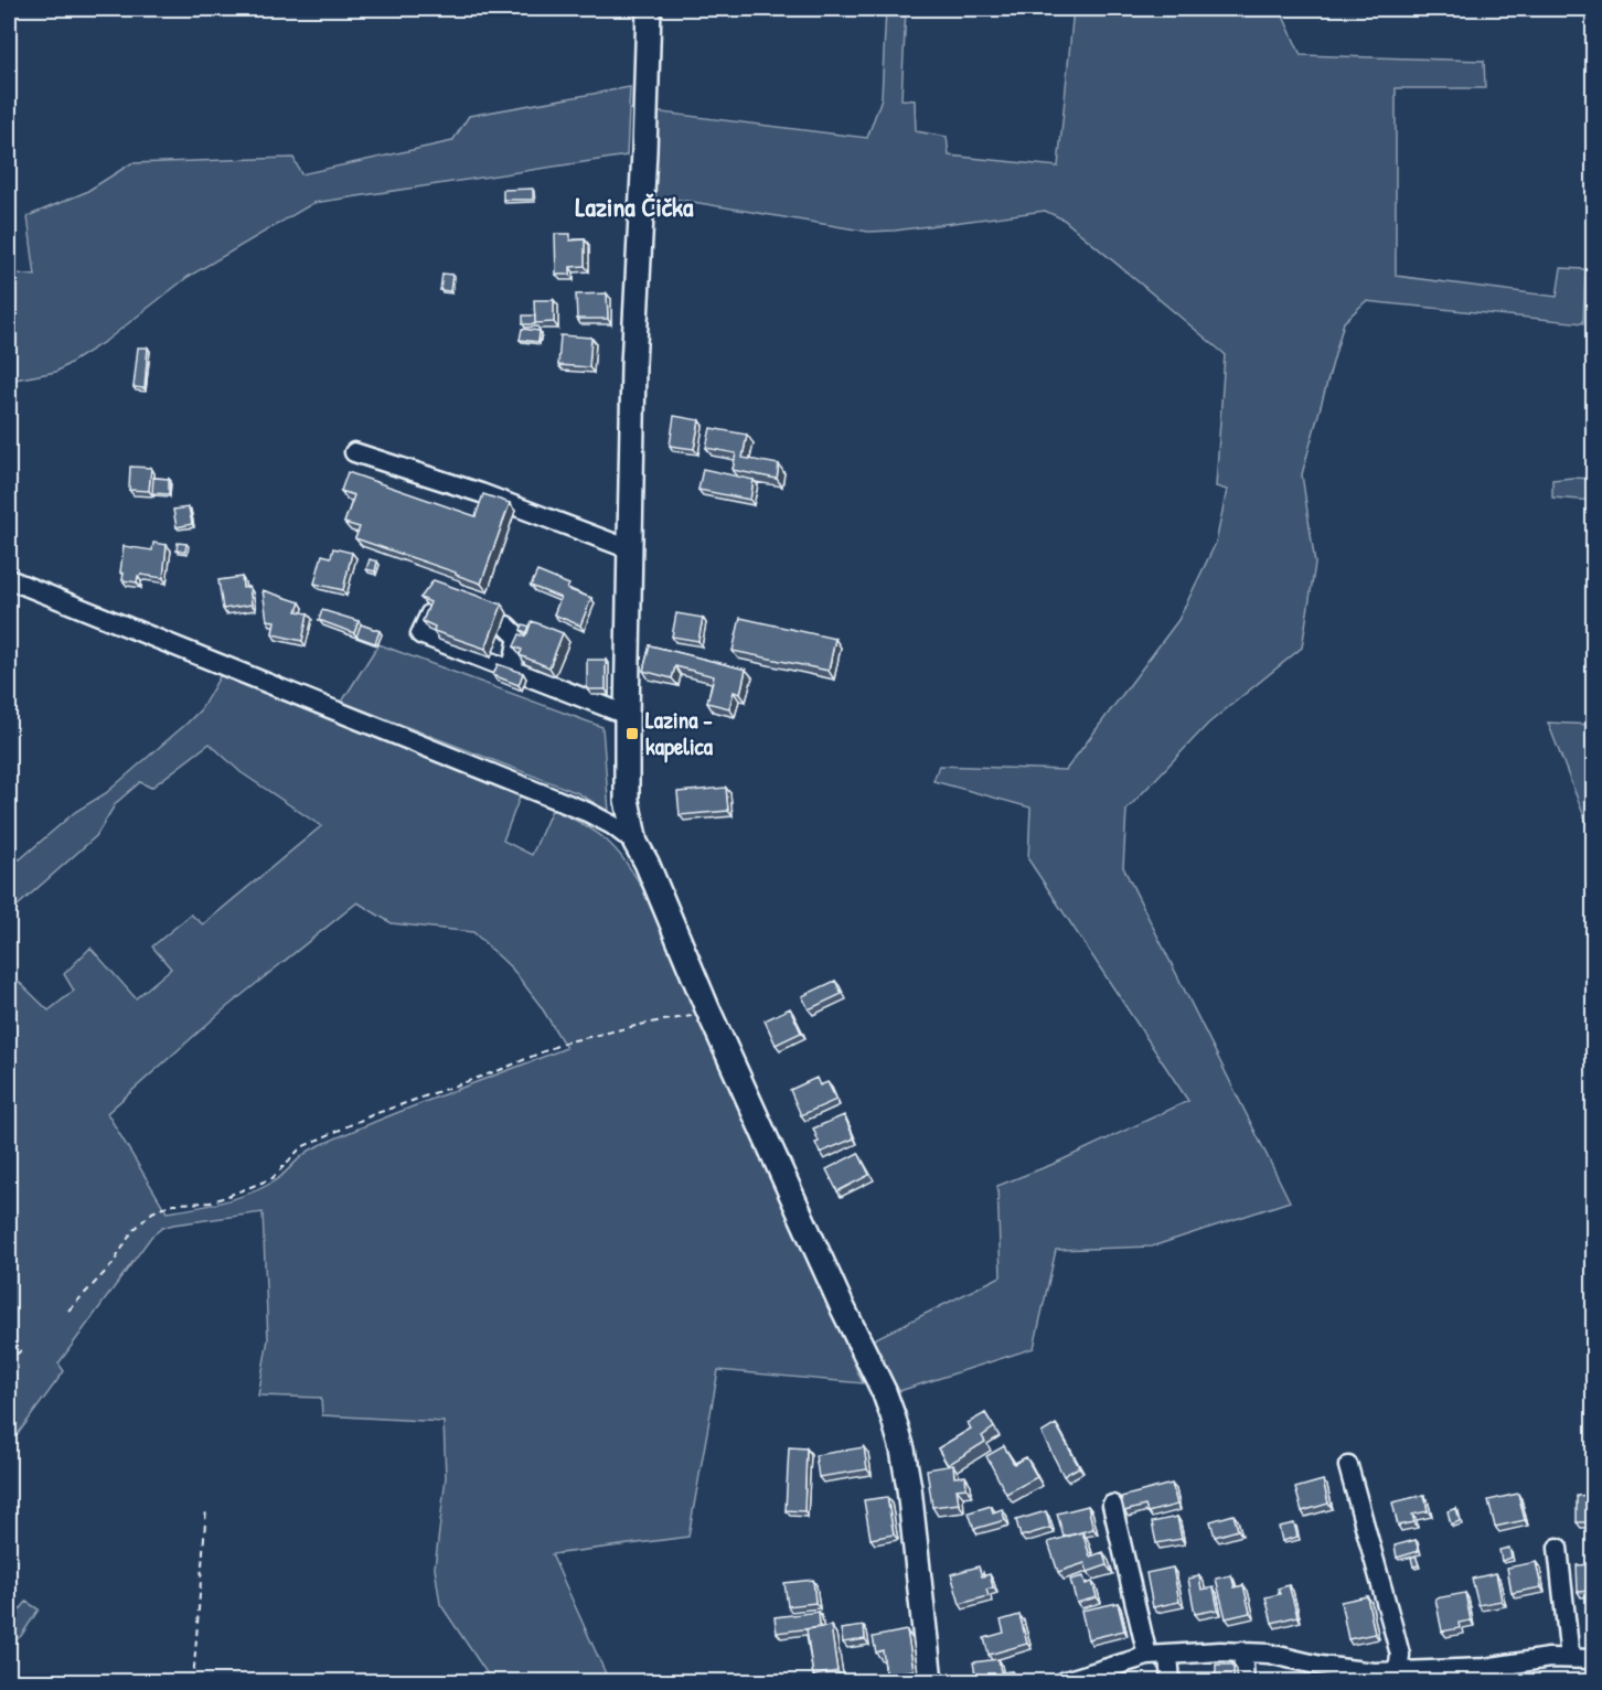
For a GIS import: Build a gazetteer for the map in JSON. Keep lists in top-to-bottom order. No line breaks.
{"districts":["Lazina Čička"],"places":{"transit":["Lazina - kapelica"]}}
